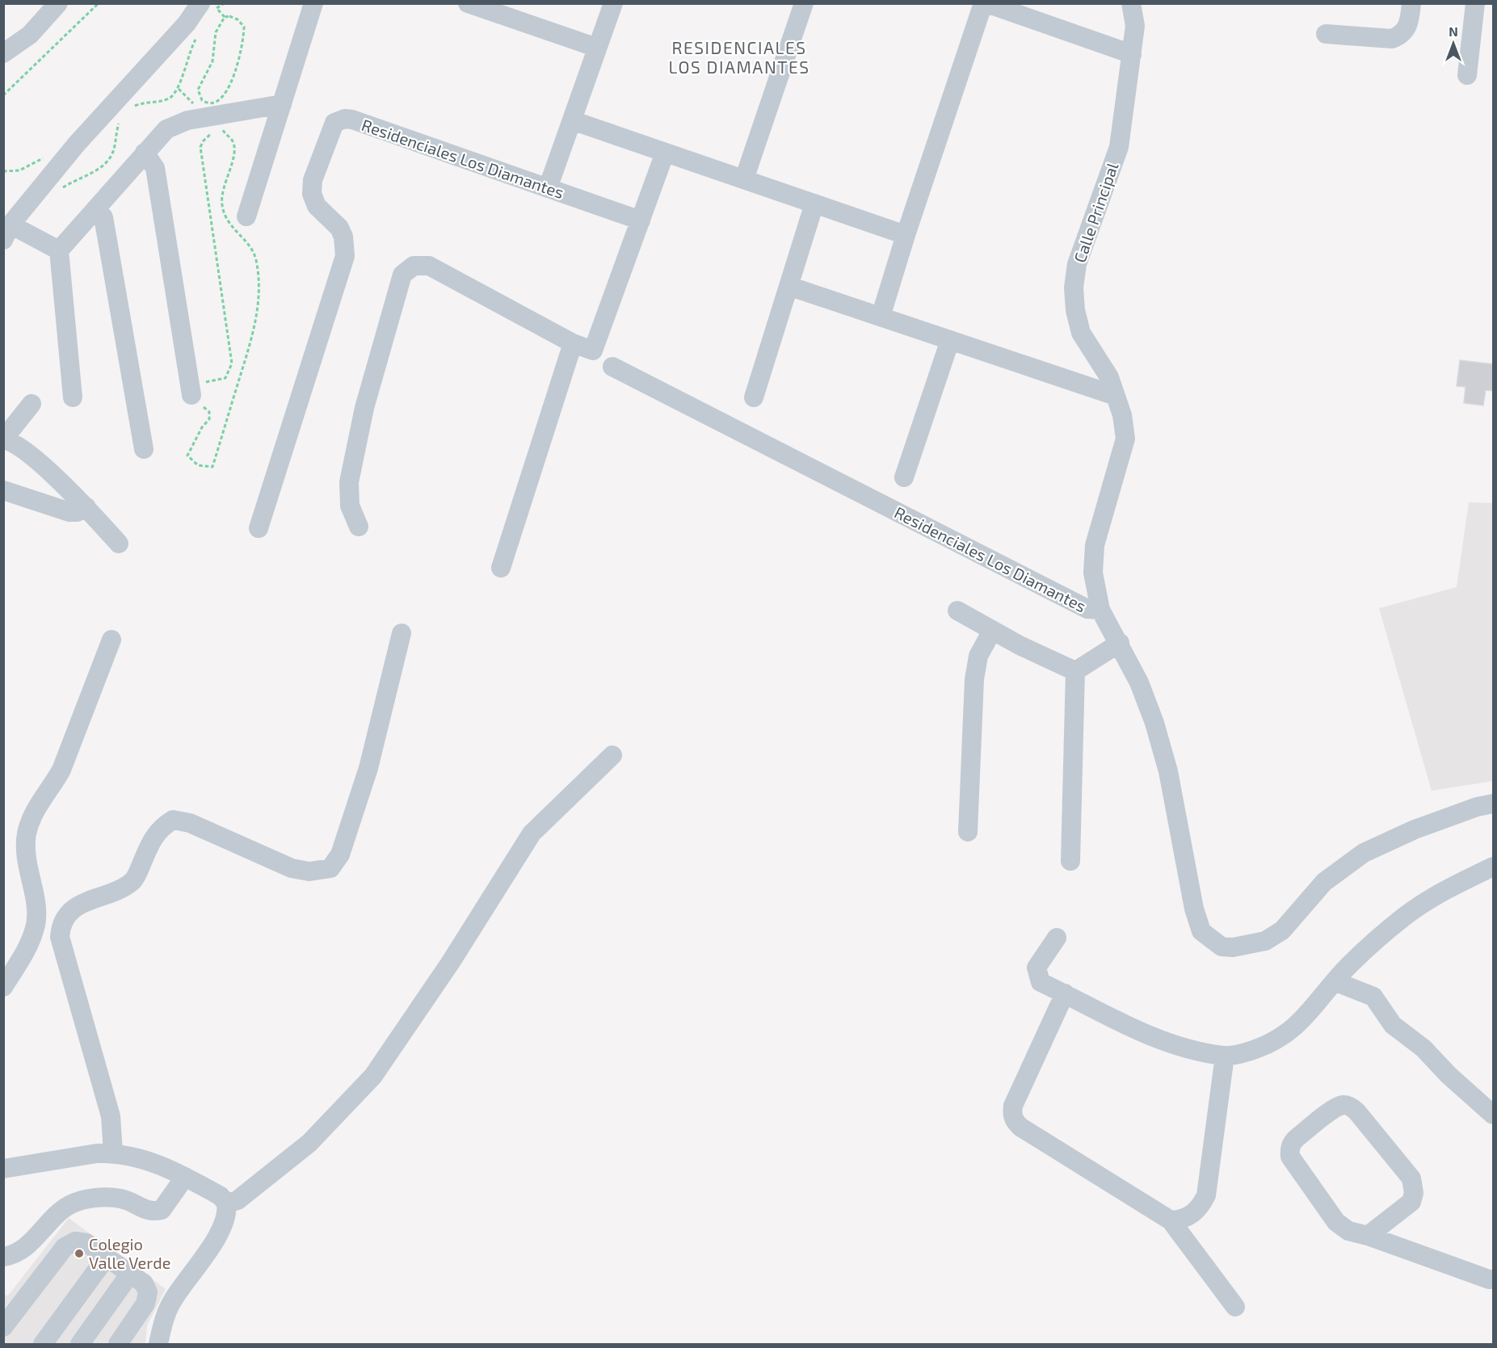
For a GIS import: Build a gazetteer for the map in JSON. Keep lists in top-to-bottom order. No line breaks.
{"streets":{"street":["Residenciales Los Diamantes","Calle Principal"]},"crossings":[["Residenciales Los Diamantes","Calle Principal"]],"districts":["RESIDENCIALES LOS DIAMANTES"],"places":["Colegio Valle Verde"],"north":"top"}
